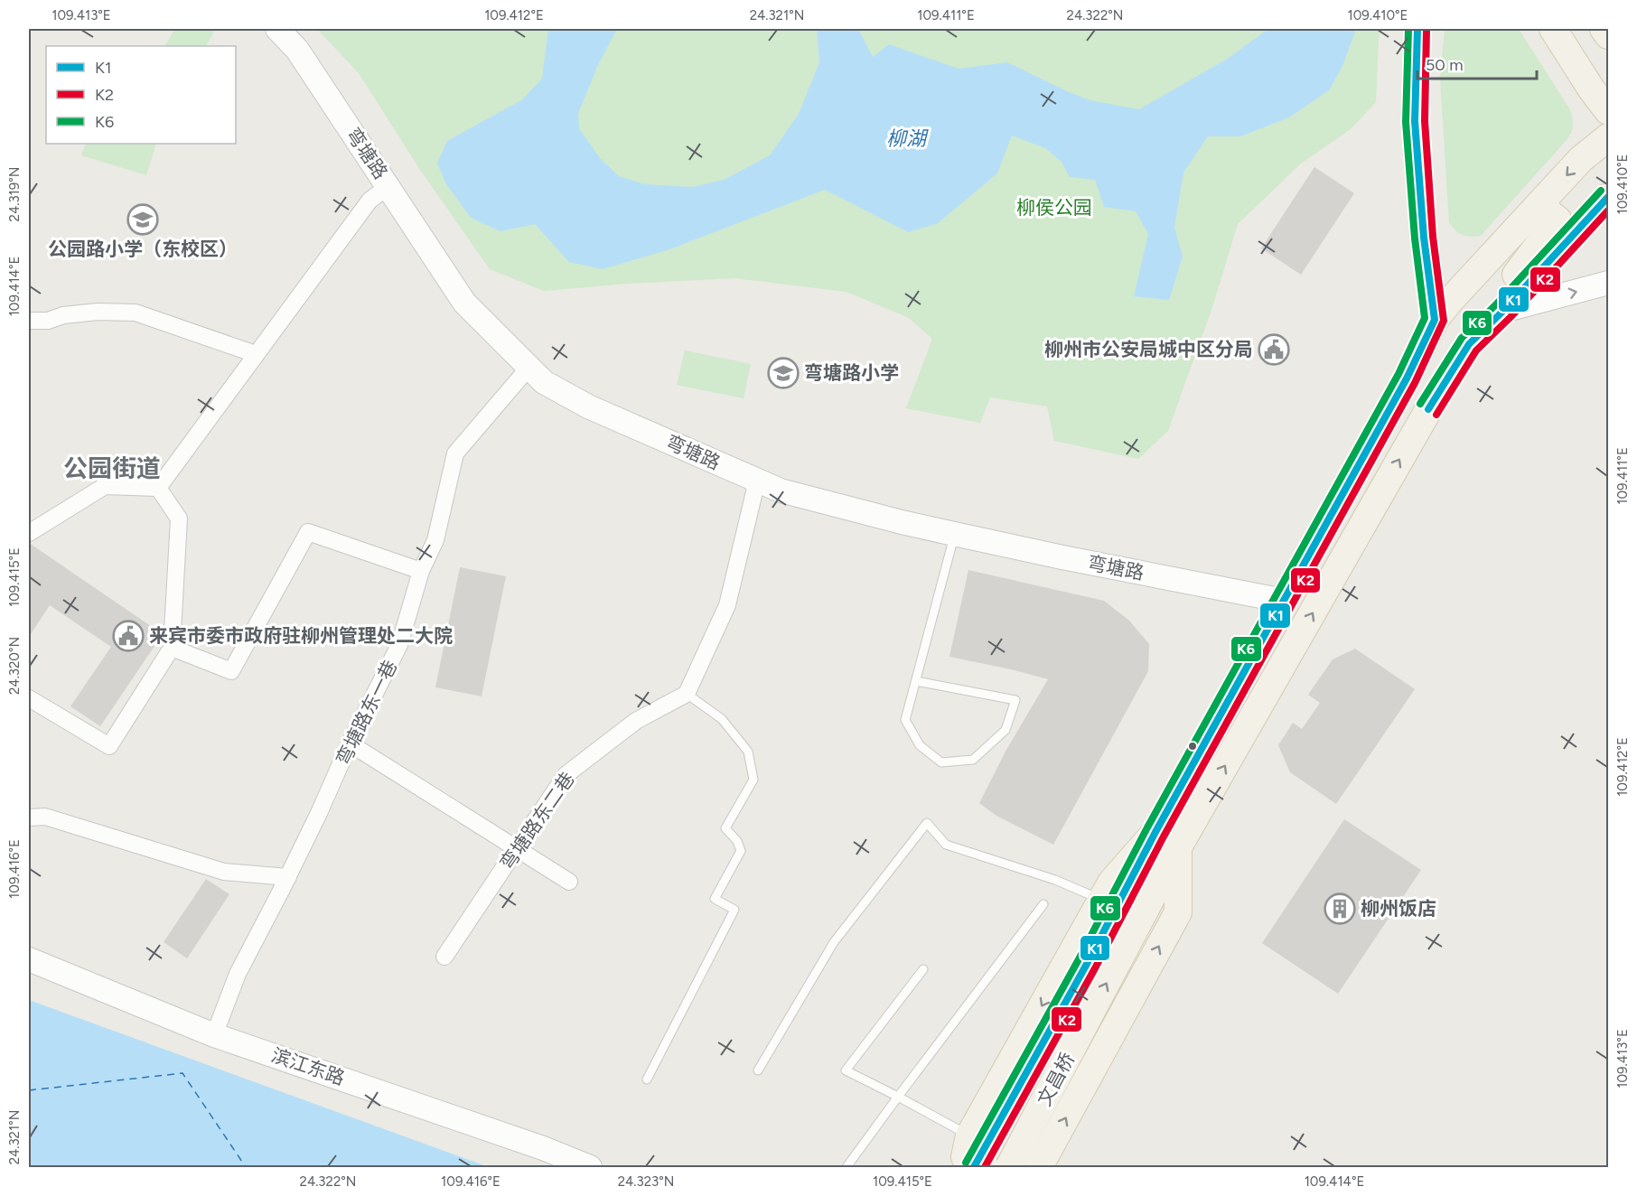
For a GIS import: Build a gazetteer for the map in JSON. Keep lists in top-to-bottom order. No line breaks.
{"streets":{"main road":["文昌桥"],"street":["弯塘路","弯塘路东一巷","弯塘路东二巷","滨江东路"]},"crossings":[["弯塘路","弯塘路东一巷"],["弯塘路东一巷","滨江东路"]],"districts":["公园街道"],"water":["柳湖"],"parks":["柳侯公园"],"places":{"school or university":["公园路小学（东校区）","弯塘路小学"],"public building":["柳州市公安局城中区分局","来宾市委市政府驻柳州管理处二大院"],"building":["柳州饭店"]},"lines":["transit line K1","transit line K2","transit line K6"],"legend":["K1","K2","K6"],"scale_bar":"50 m","coordinates":["109.413°E","109.412°E","24.321°N","109.411°E","24.322°N","109.410°E","24.319°N","109.414°E","109.415°E","24.320°N","109.416°E","24.323°N"]}
